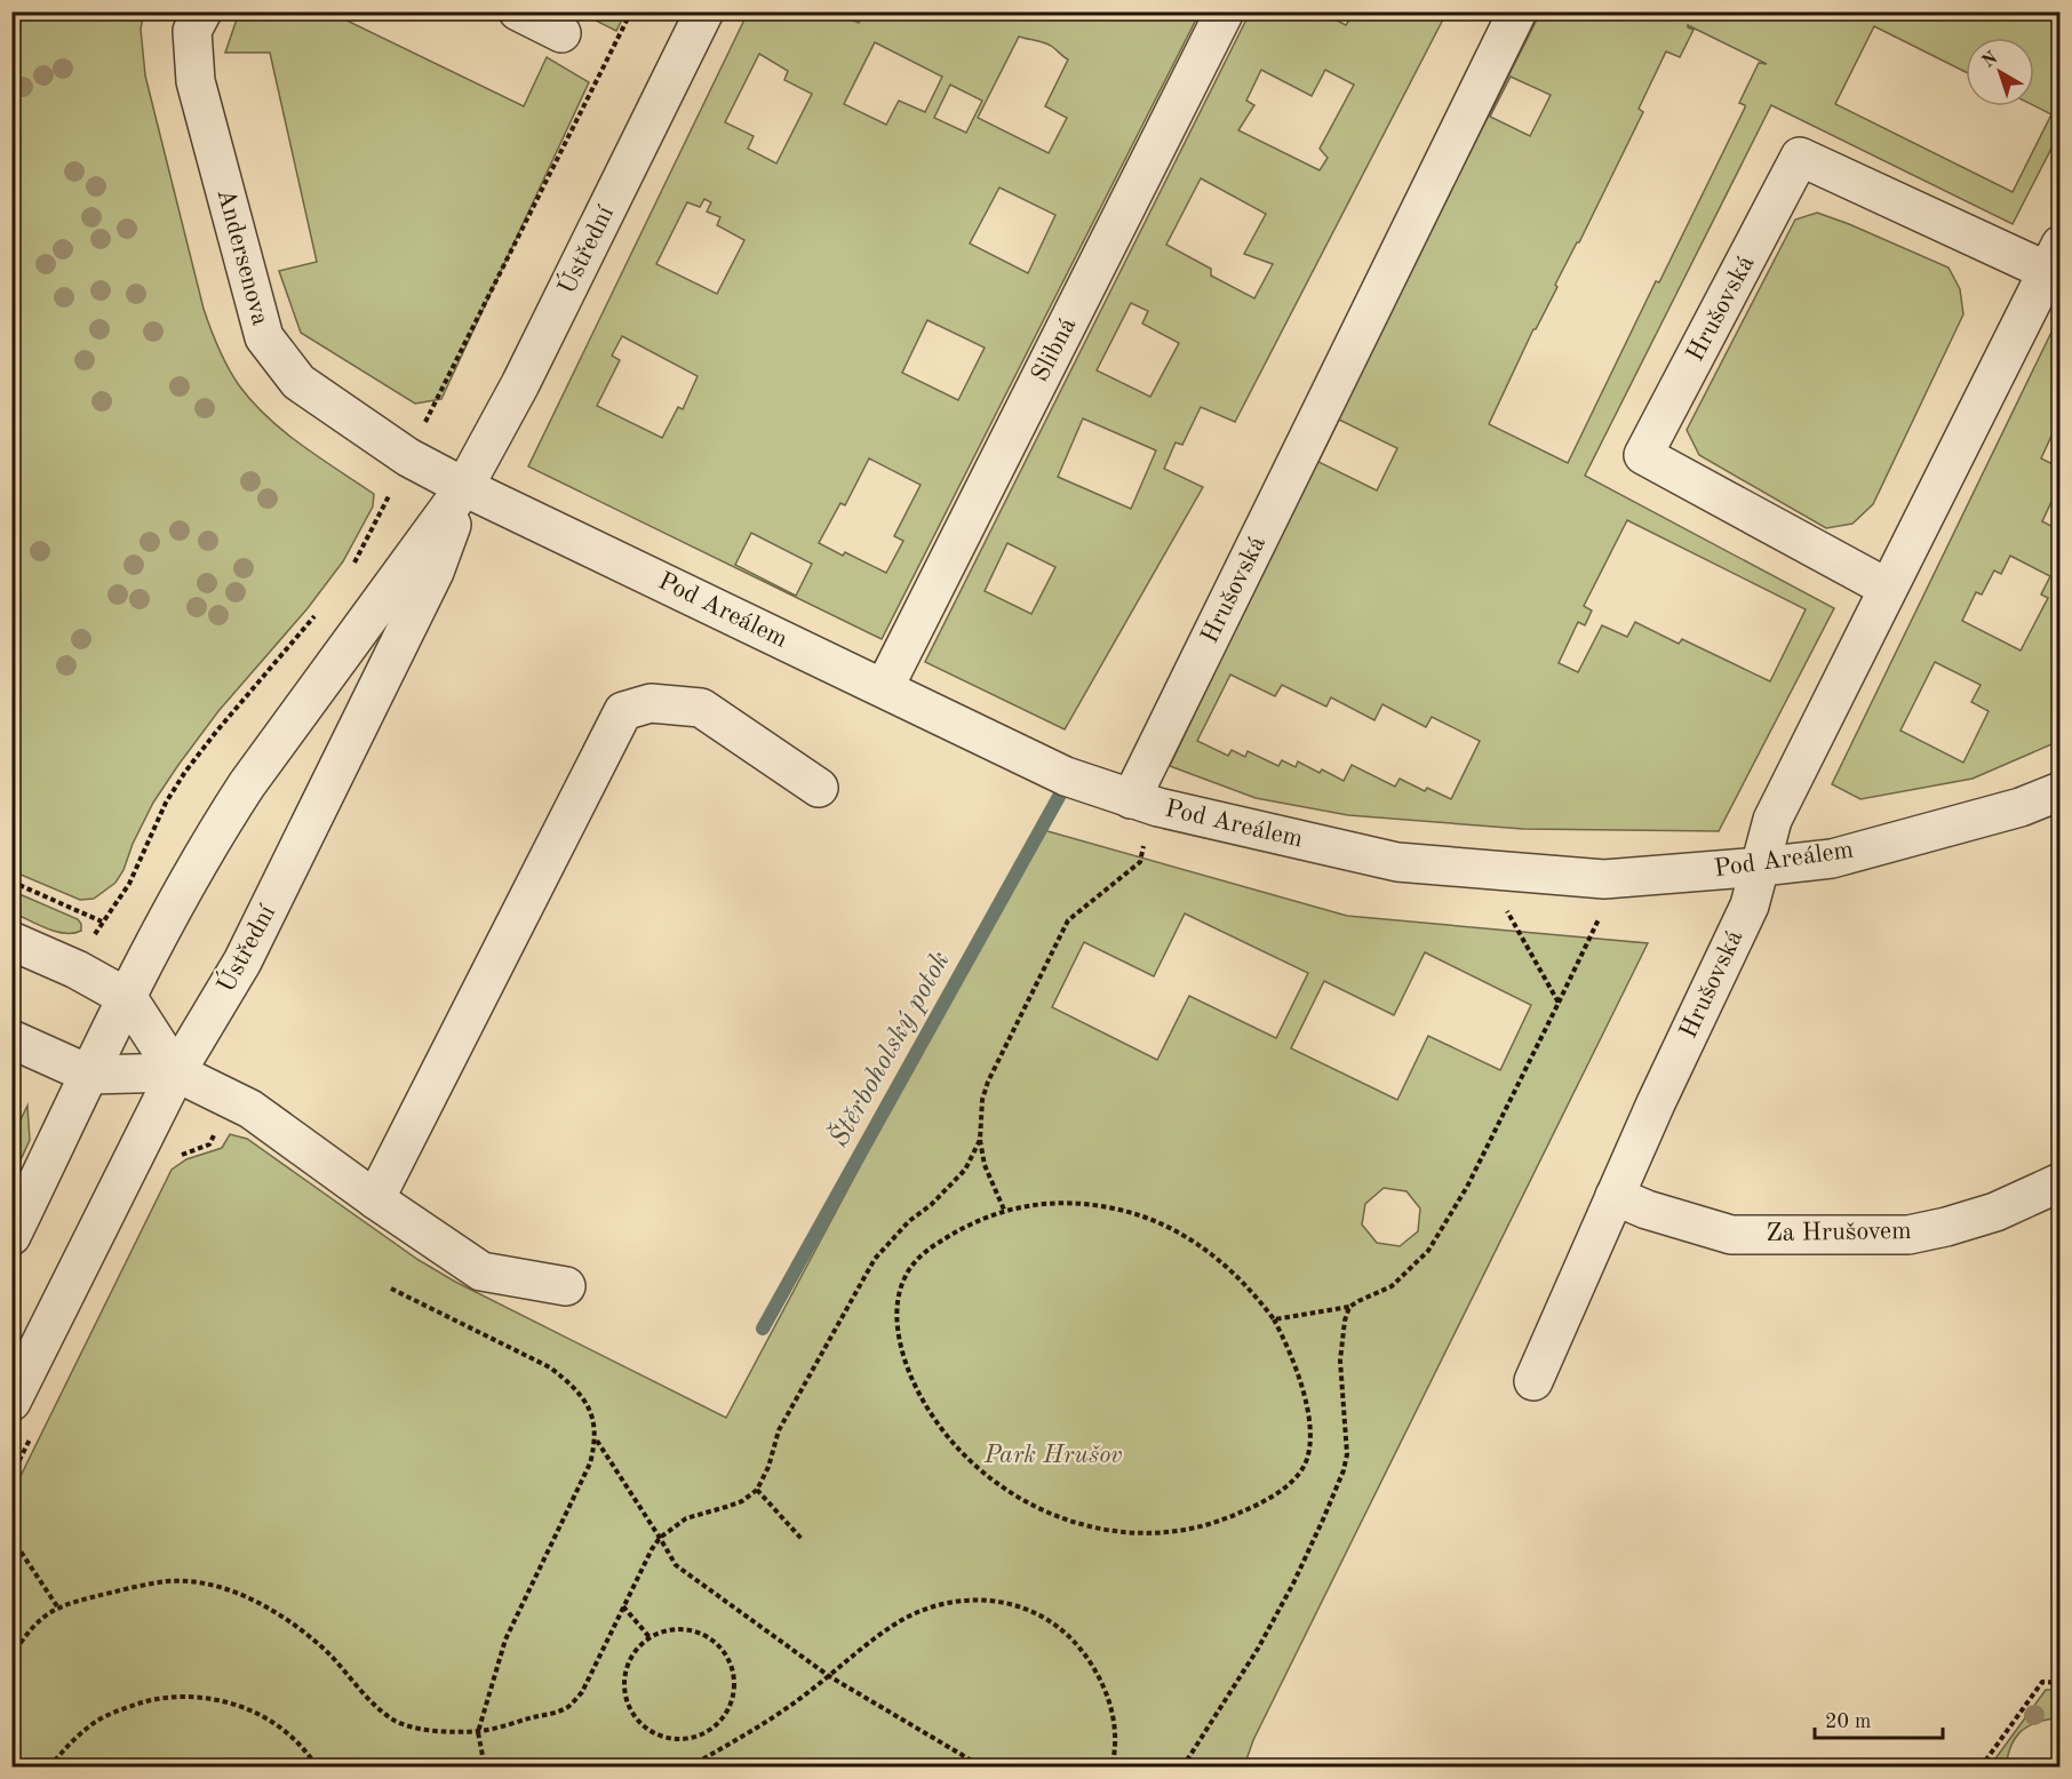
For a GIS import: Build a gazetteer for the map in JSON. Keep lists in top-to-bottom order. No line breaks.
{"streets":{"street":["Ústřední","Andersenova","Hrušovská","Slibná","Pod Areálem","Za Hrušovem"]},"crossings":[["Ústřední","Andersenova"],["Ústřední","Pod Areálem"],["Andersenova","Pod Areálem"],["Hrušovská","Pod Areálem"],["Hrušovská","Za Hrušovem"],["Slibná","Pod Areálem"]],"water":["Štěrboholský potok"],"parks":["Park Hrušov"],"scale_bar":"20 m","north":"top left"}
